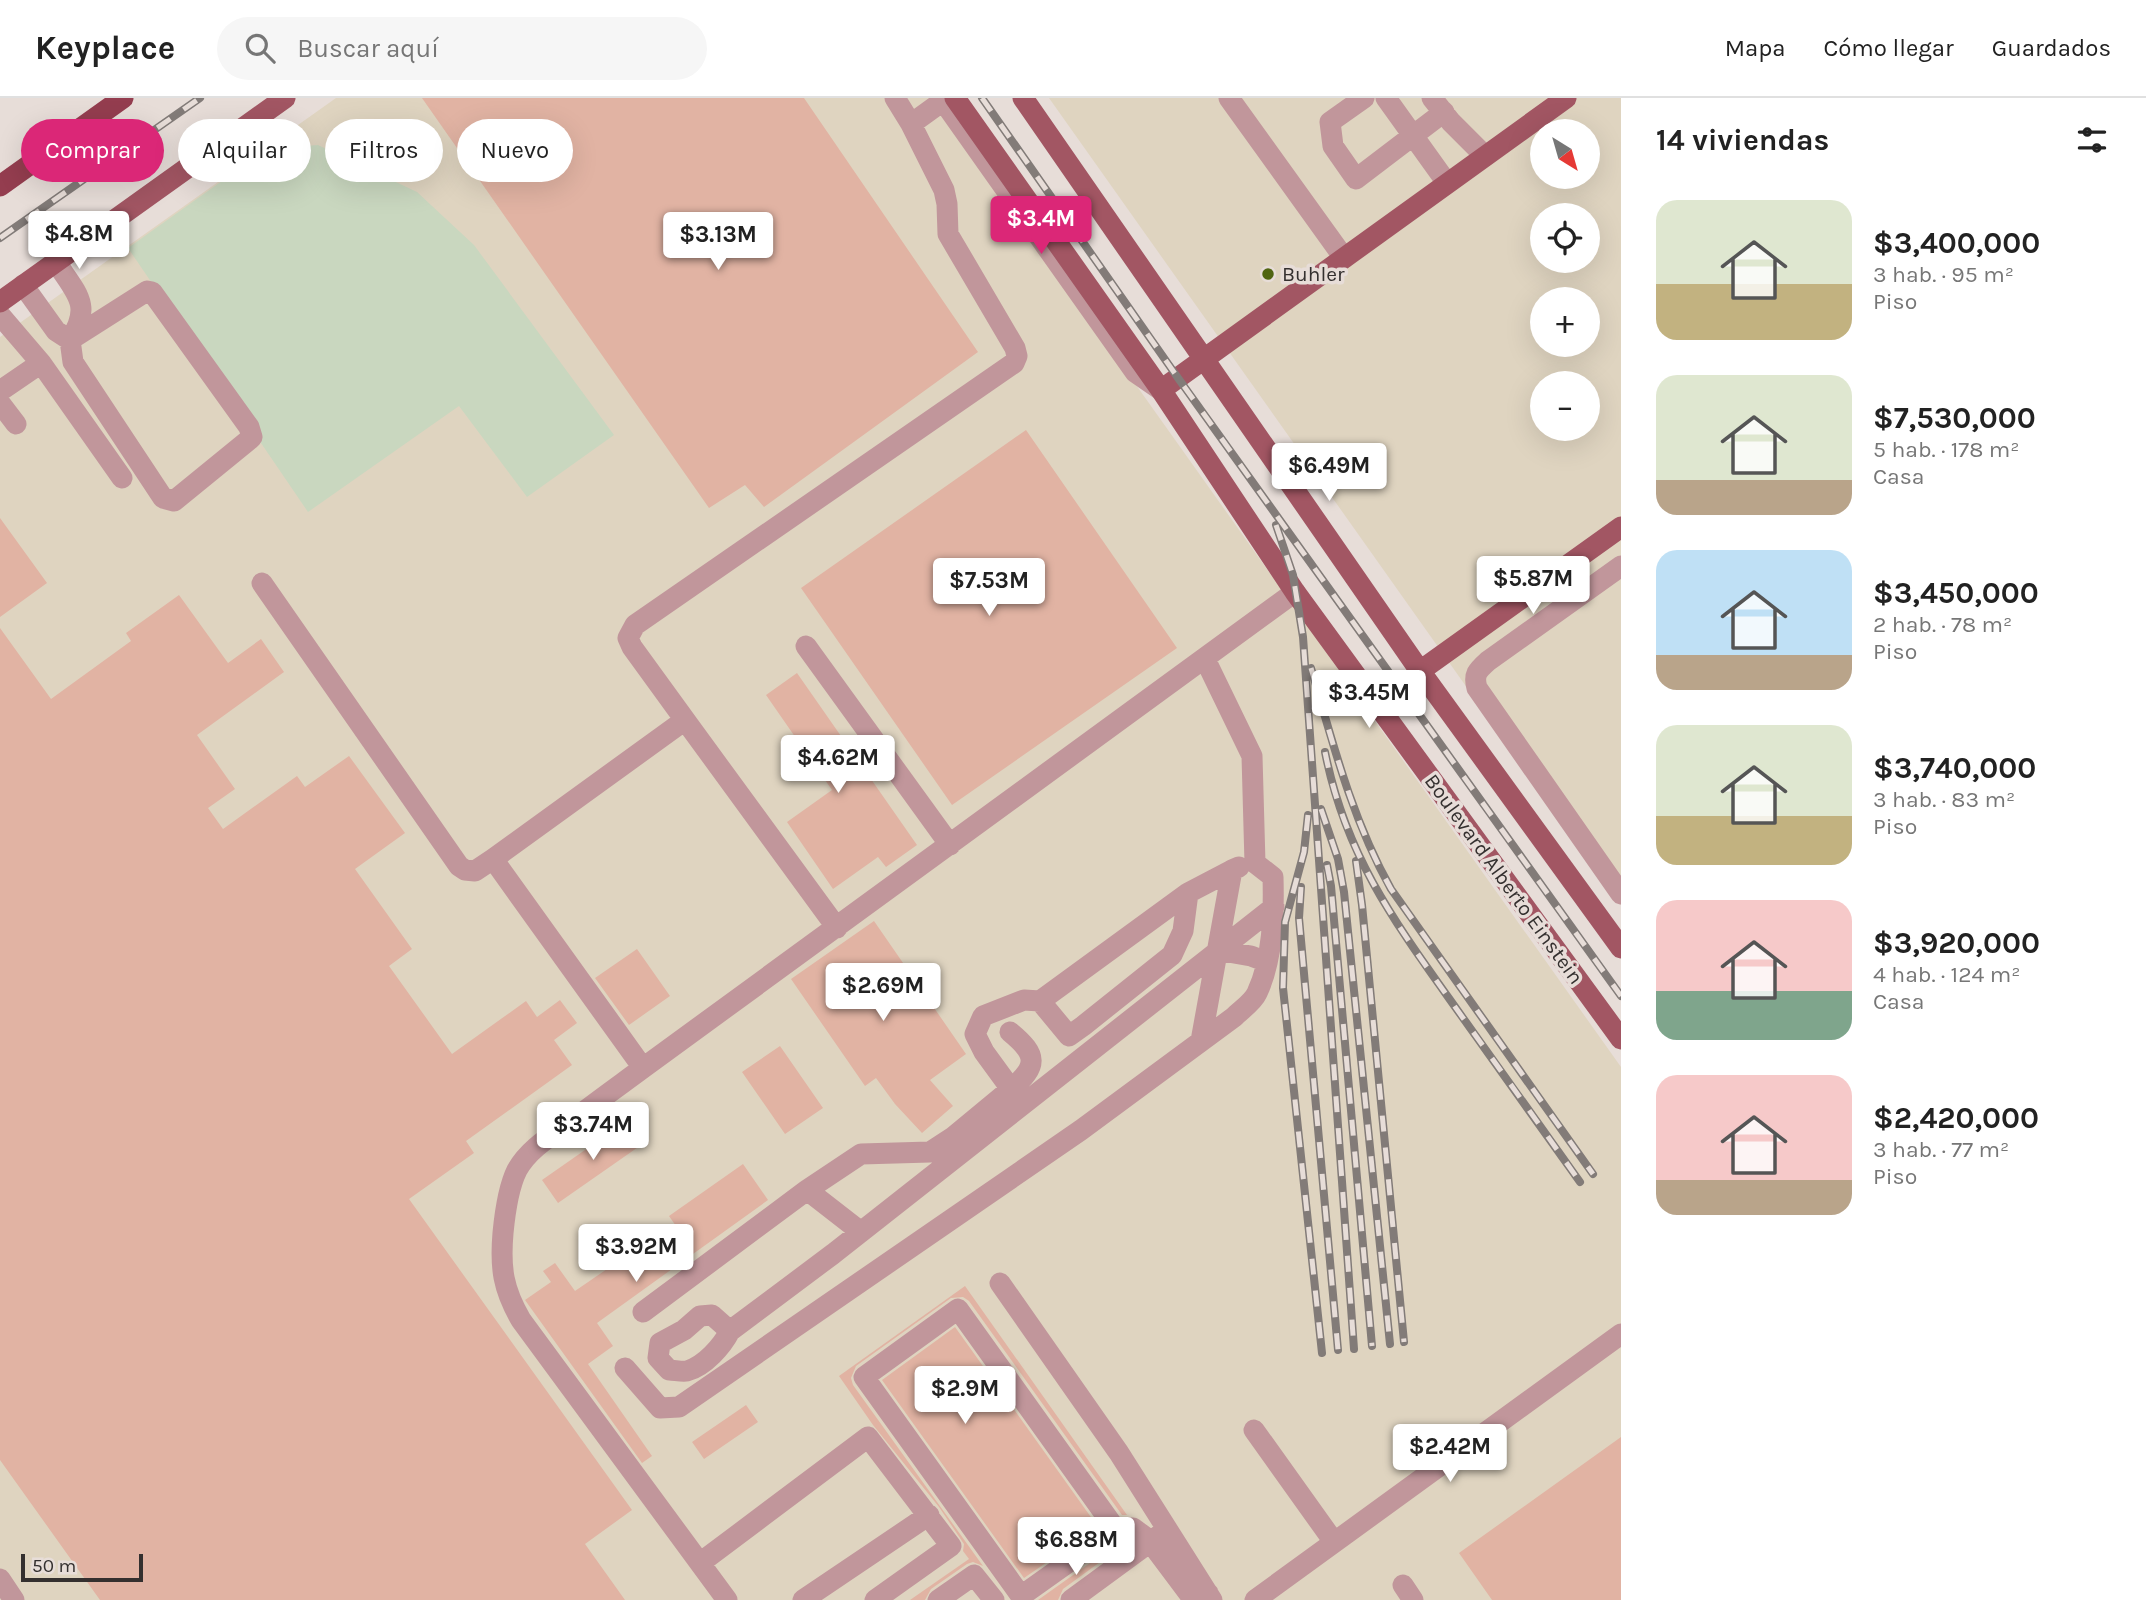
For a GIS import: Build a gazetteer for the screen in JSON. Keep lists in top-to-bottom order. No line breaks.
{"streets":{"main road":["Boulevard Alberto Einstein"]},"places":["Buhler"],"scale_bar":"50 m","north":"bottom right","page":{"header":"Keyplace","search":"Buscar aquí","nav":["Mapa","Cómo llegar","Guardados"],"heading":"14 viviendas","map_buttons":["+","−"],"chip":["Comprar","Alquilar","Filtros","Nuevo"],"list":[{"name":"$3,400,000","note":"3 hab. · 95 m² · Piso"},{"name":"$7,530,000","note":"5 hab. · 178 m² · Casa"},{"name":"$3,450,000","note":"2 hab. · 78 m² · Piso"},{"name":"$3,740,000","note":"3 hab. · 83 m² · Piso"},{"name":"$3,920,000","note":"4 hab. · 124 m² · Casa"},{"name":"$2,420,000","note":"3 hab. · 77 m² · Piso"}],"price":["$3.4M","$4.8M","$3.13M","$6.49M","$5.87M","$7.53M","$3.45M","$4.62M","$2.69M","$3.74M","$3.92M","$2.9M","$2.42M","$6.88M"],"scale":"50 m"}}
